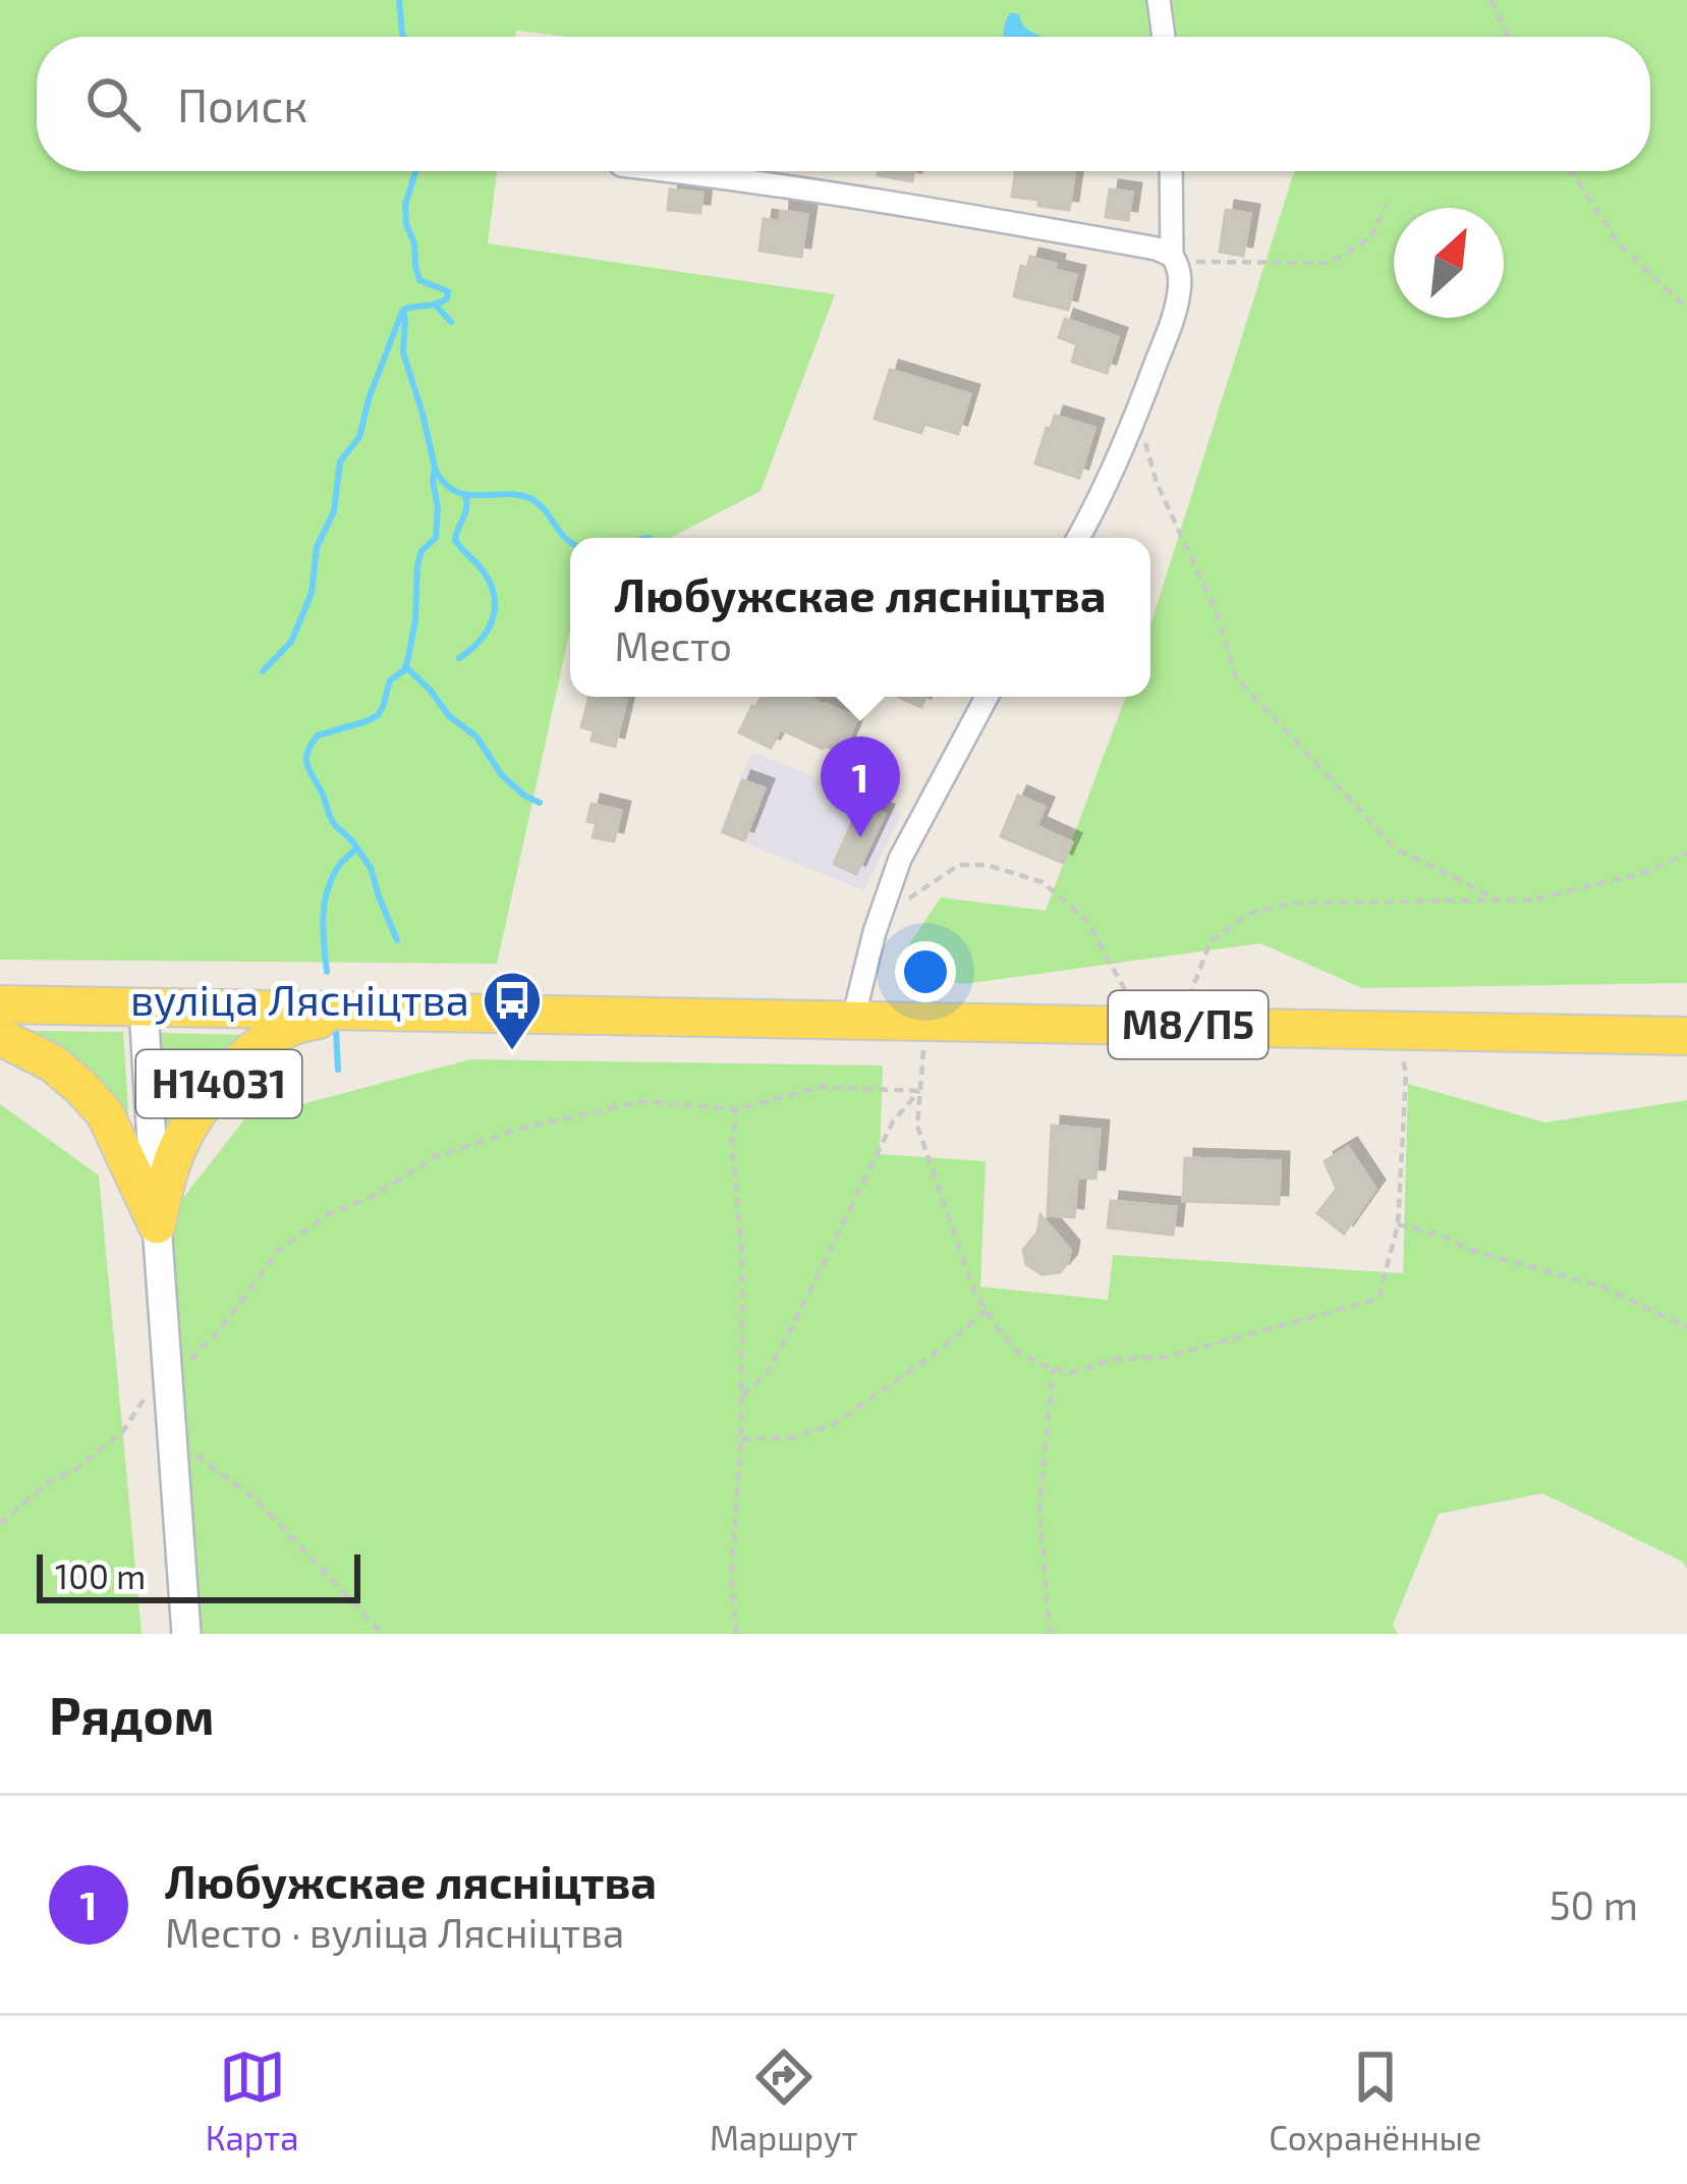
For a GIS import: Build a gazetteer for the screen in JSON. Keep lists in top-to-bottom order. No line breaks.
{"streets":{"main road":["М8/П5","Н14031"]},"crossings":[["М8/П5","Н14031"]],"places":{"bus stop":["вуліца Лясніцтва"]},"scale_bar":"100 m","north":"top right","page":{"search":"Поиск","popup":["Любужскае лясніцтва","Место"],"pins":"1","scale":"100 m","heading":"Рядом","list":[{"mark":"1","name":"Любужскае лясніцтва","note":"Место · вуліца Лясніцтва","value":"50 m"}],"nav":["Карта","Маршрут","Сохранённые"]}}
